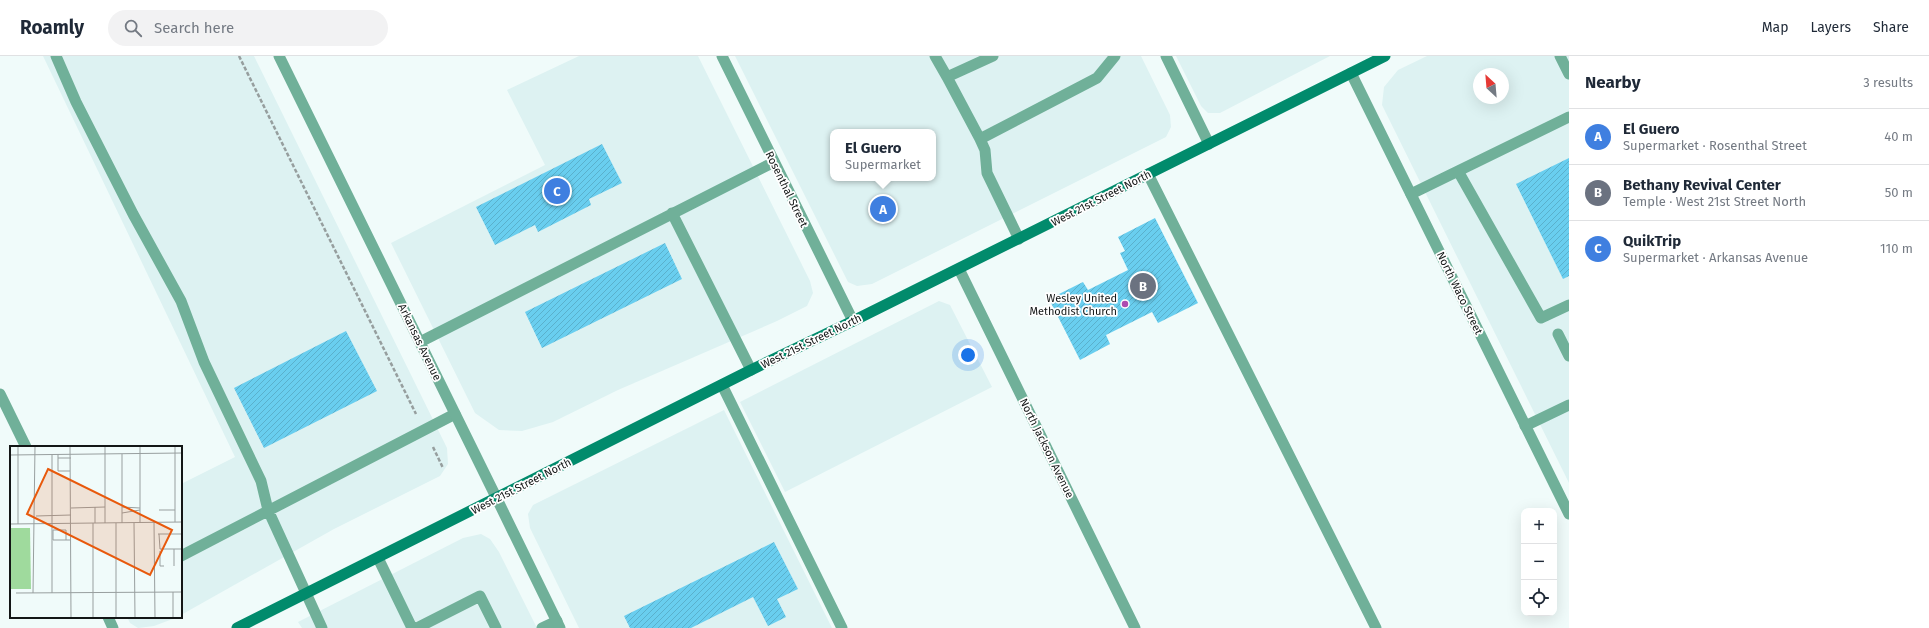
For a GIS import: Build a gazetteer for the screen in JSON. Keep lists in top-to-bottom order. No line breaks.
{"streets":{"main road":["West 21st Street North"],"street":["Rosenthal Street","North Waco Street","Arkansas Avenue","North Jackson Avenue"]},"crossings":[["Rosenthal Street","West 21st Street North"],["West 21st Street North","North Waco Street"],["West 21st Street North","Arkansas Avenue"],["West 21st Street North","North Jackson Avenue"]],"places":["Wesley United Methodist Church"],"north":"top left","page":{"header":"Roamly","search":"Search here","nav":["Map","Layers","Share"],"heading":["Nearby","3 results"],"list":[{"mark":"A","name":"El Guero","note":"Supermarket · Rosenthal Street","value":"40 m"},{"mark":"B","name":"Bethany Revival Center","note":"Temple · West 21st Street North","value":"50 m"},{"mark":"C","name":"QuikTrip","note":"Supermarket · Arkansas Avenue","value":"110 m"}],"popup":["El Guero","Supermarket"],"pins":["C","A","B"],"map_buttons":["+","−"]}}
